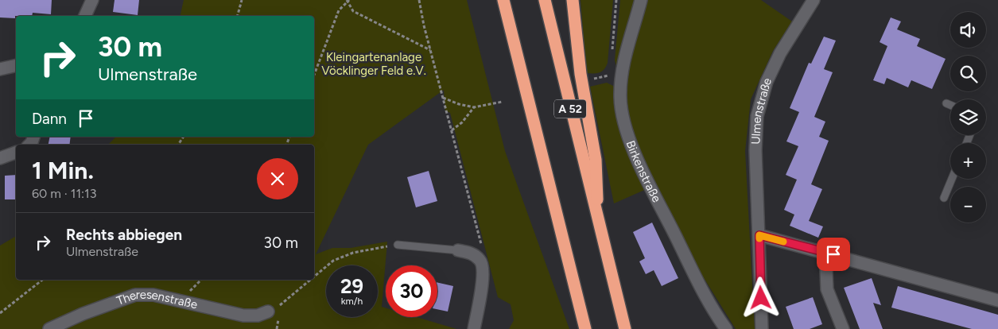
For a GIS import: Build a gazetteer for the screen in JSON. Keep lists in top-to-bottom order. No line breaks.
{"streets":{"highway":["A 52"],"street":["Ulmenstraße","Birkenstraße","Theresenstraße"]},"parks":["Kleingartenanlage Vöcklinger Feld e.V."],"page":{"map_buttons":["+","−"],"turn":["30 m","Ulmenstraße"],"then":"Dann","heading":["1 Min.","60 m · 11:13"],"list":[{"name":"Rechts abbiegen","note":"Ulmenstraße","value":"30 m"}],"speed":"29 km/h","limit":"30"}}
